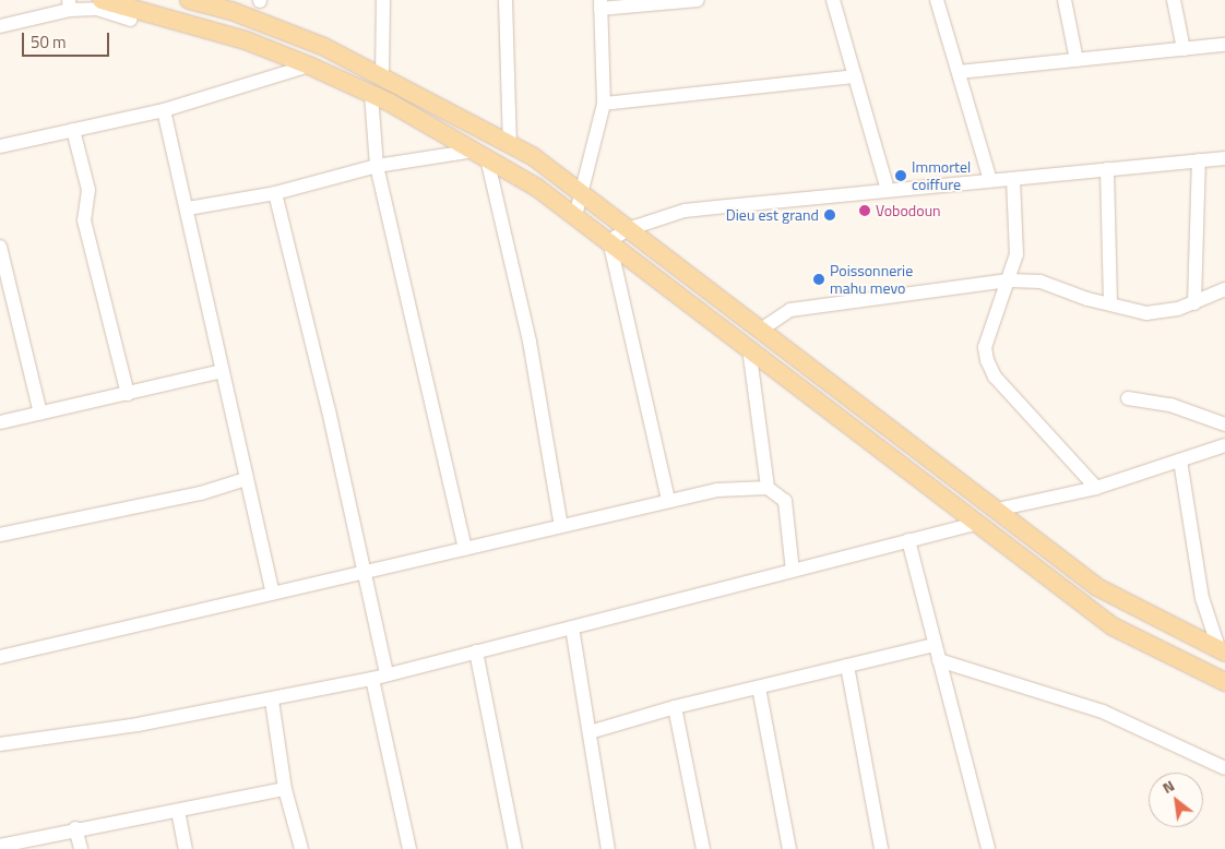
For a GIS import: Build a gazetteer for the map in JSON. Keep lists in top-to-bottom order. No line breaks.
{"places":["Immortel coiffure","Vobodoun","Dieu est grand","Poissonnerie mahu mevo"],"scale_bar":"50 m","north":"top left"}
